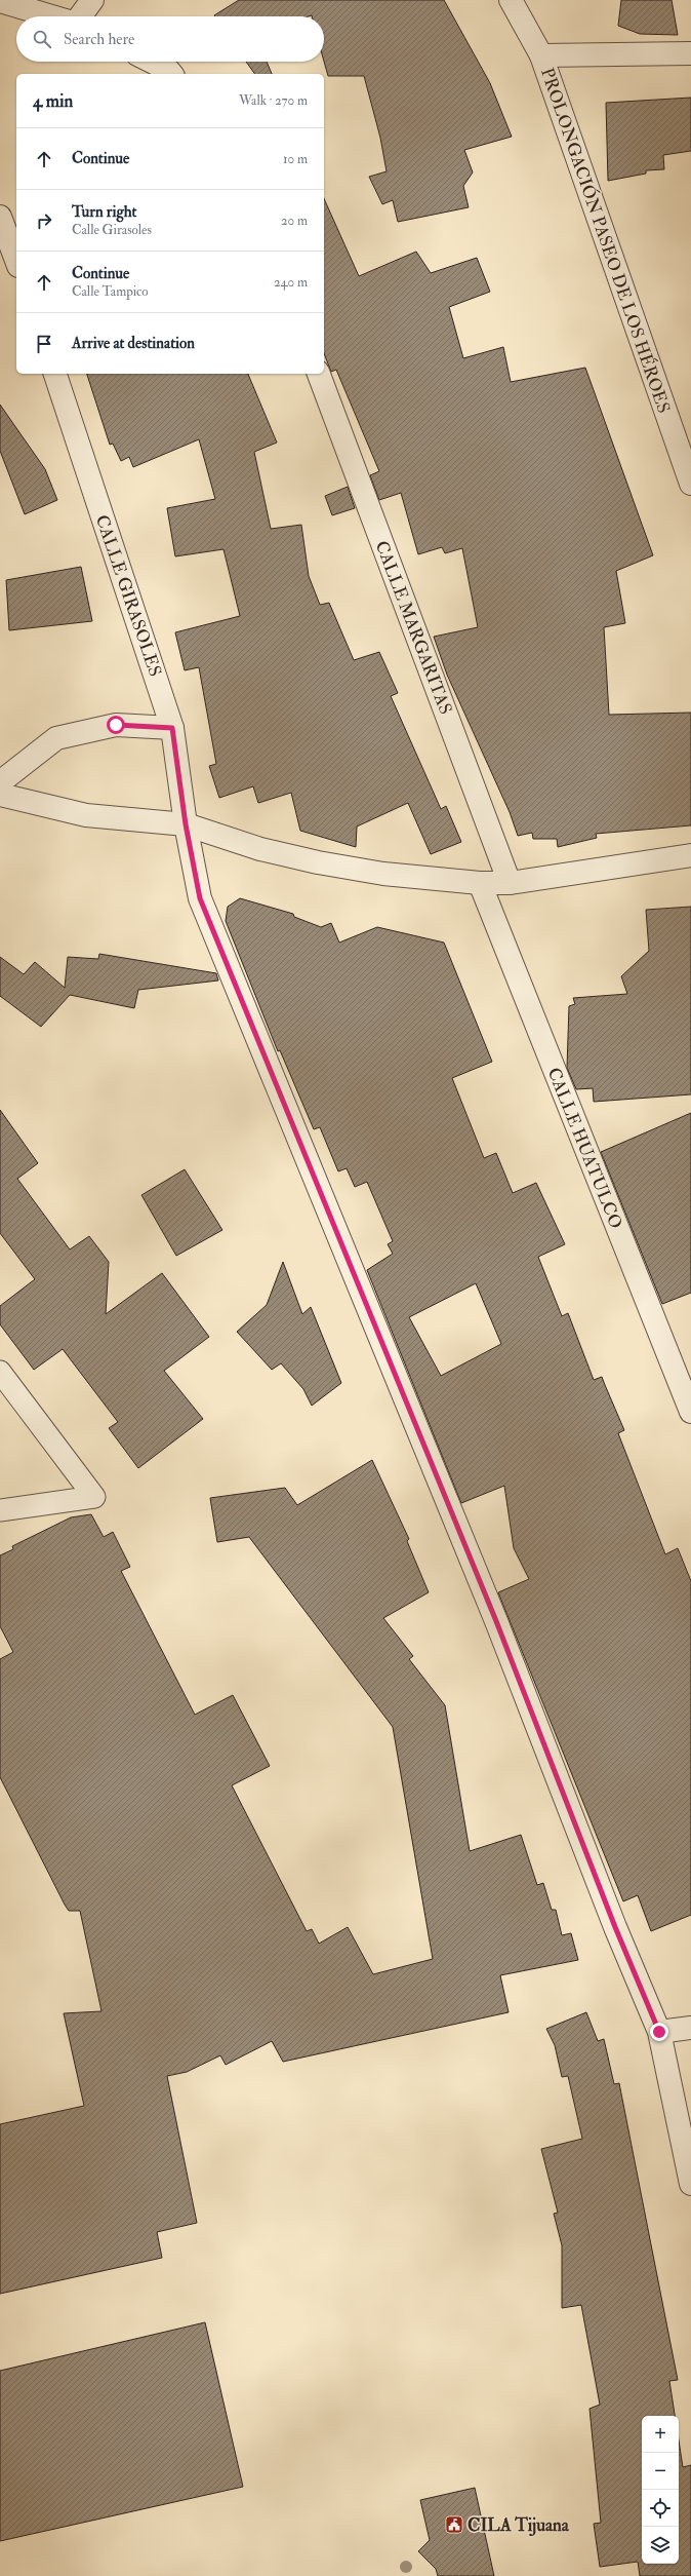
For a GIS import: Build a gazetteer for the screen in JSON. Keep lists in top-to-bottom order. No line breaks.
{"streets":{"street":["PROLONGACIÓN PASEO DE LOS HÉROES","CALLE GIRASOLES","CALLE MARGARITAS","CALLE HUATULCO"]},"places":{"public building":["CILA Tijuana"]},"page":{"search":"Search here","heading":["4 min","Walk · 270 m"],"list":[["Continue","10 m"],["Turn right","Calle Girasoles","20 m"],["Continue","Calle Tampico","240 m"],"Arrive at destination"],"map_buttons":["+","−"]}}
